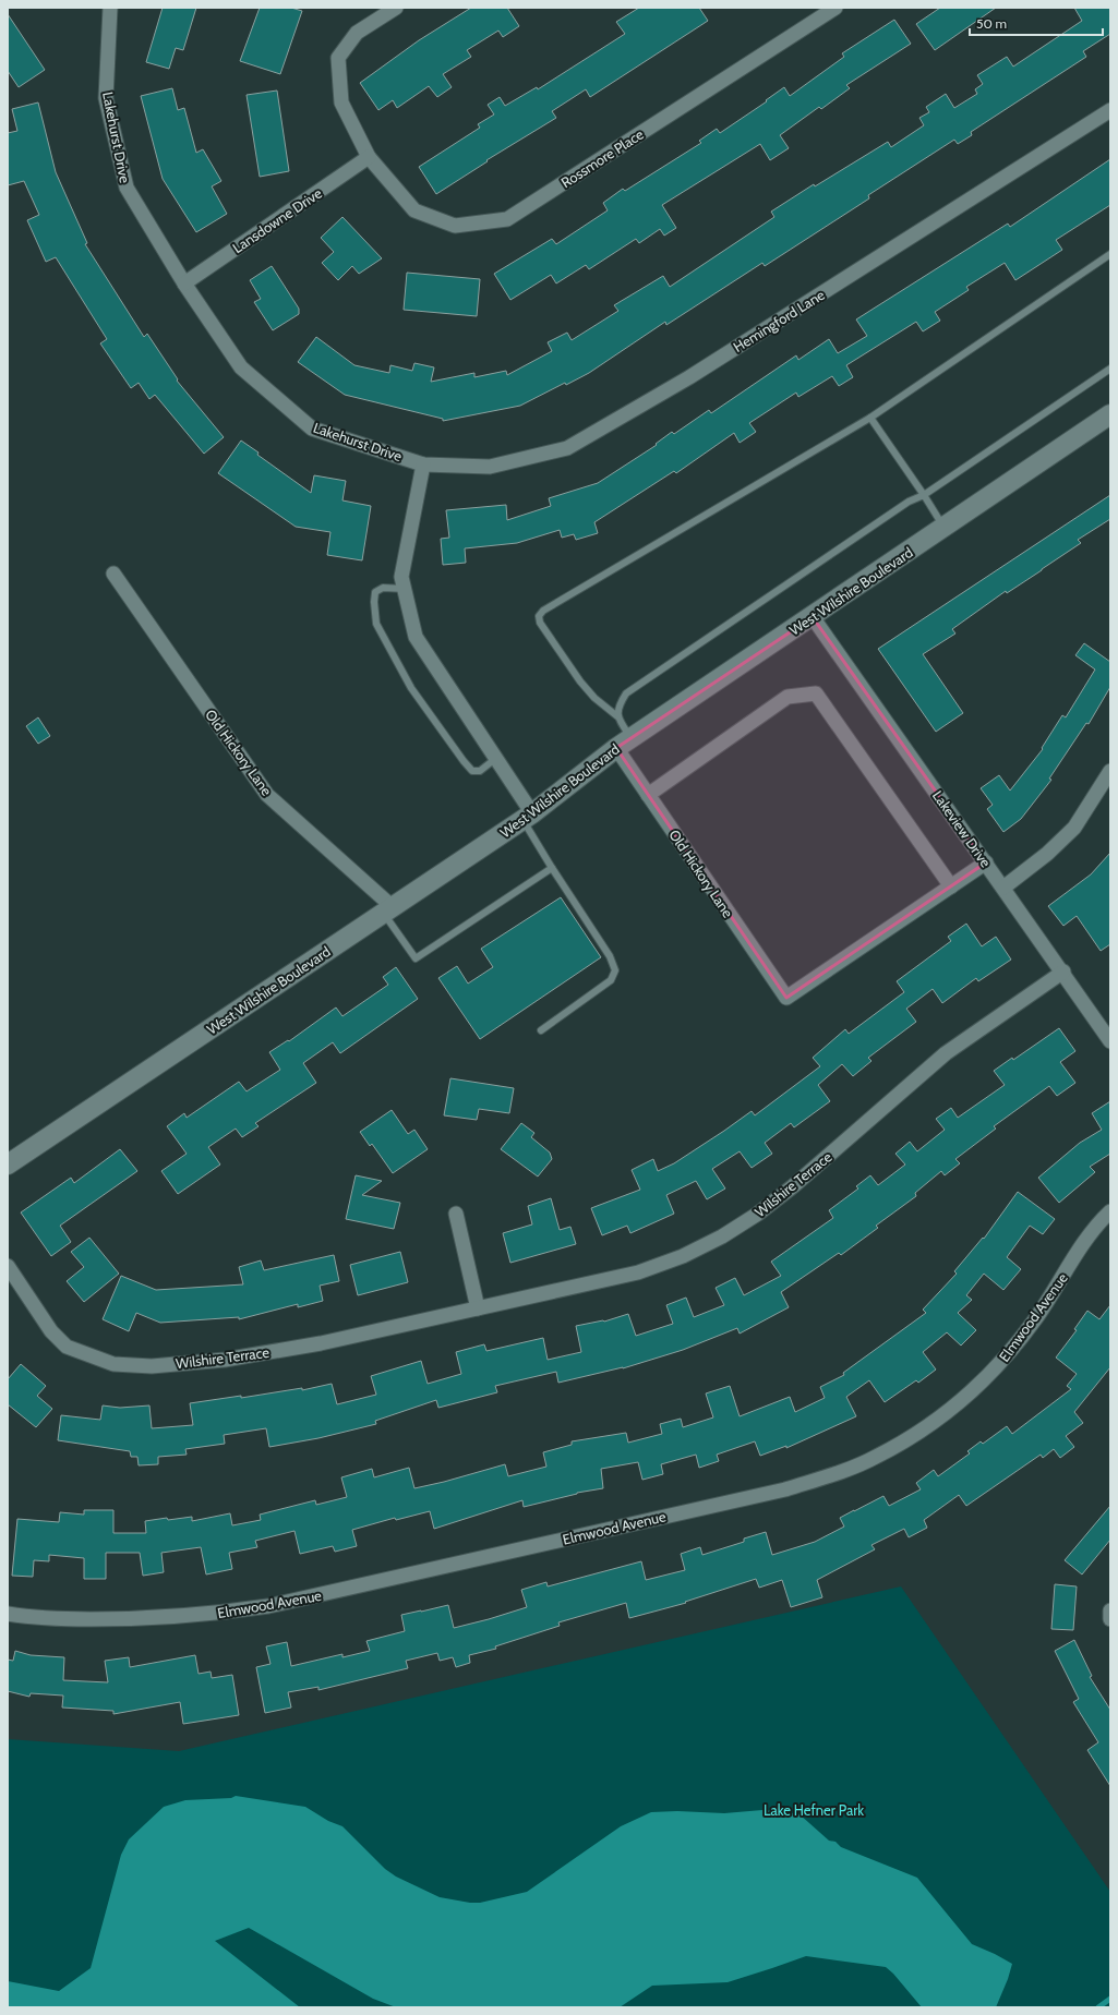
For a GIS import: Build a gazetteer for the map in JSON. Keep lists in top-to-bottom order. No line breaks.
{"streets":{"street":["Lakehurst Drive","Rossmore Place","Lansdowne Drive","Hemingford Lane","West Wilshire Boulevard","Old Hickory Lane","Lakeview Drive","Wilshire Terrace","Elmwood Avenue"]},"crossings":[["Lakehurst Drive","Lansdowne Drive"],["Lakehurst Drive","Hemingford Lane"],["Rossmore Place","Lansdowne Drive"],["West Wilshire Boulevard","Old Hickory Lane"],["West Wilshire Boulevard","Lakeview Drive"],["Lakeview Drive","Wilshire Terrace"]],"parks":["Lake Hefner Park"],"scale_bar":"50 m"}
